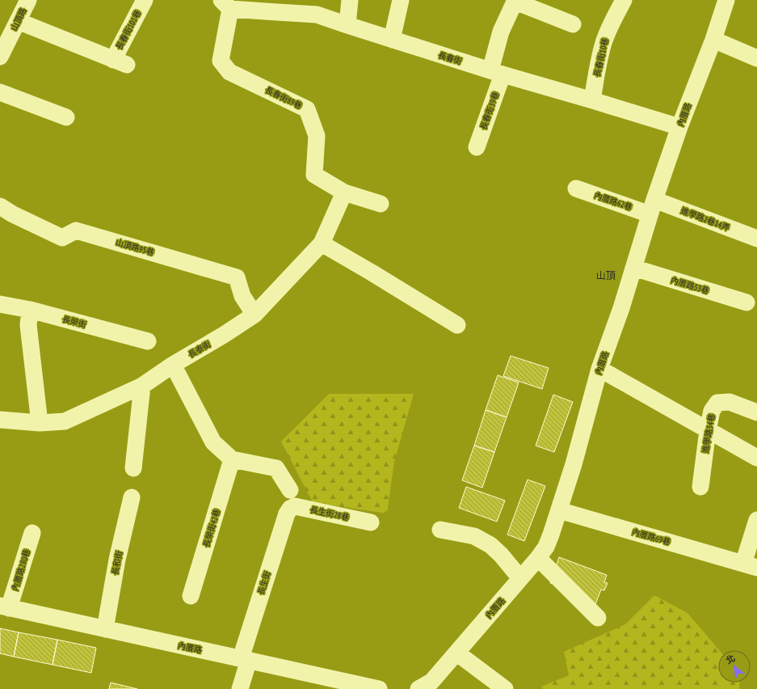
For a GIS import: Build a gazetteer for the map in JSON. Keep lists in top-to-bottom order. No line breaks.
{"streets":{"street":["山頂路","長春街101巷","長春街10巷","長春街","長春街89巷","長春街39巷","內厝路","內厝路62巷","進學路2巷14弄","山頂路95巷","內厝路53巷","長榮街","長泰街","進學路34巷","長生街28巷","長榮街42巷","內厝路69巷","長和街","內厝路280巷","長生街"]},"crossings":[["山頂路","長春街101巷"],["長春街10巷","長春街"],["長春街","長春街89巷"],["長春街","長春街39巷"],["長春街","內厝路"],["長春街89巷","長泰街"],["內厝路","內厝路62巷"],["內厝路","進學路2巷14弄"],["內厝路","內厝路53巷"],["內厝路","內厝路69巷"],["內厝路","長和街"],["內厝路","內厝路280巷"],["內厝路","長生街"],["內厝路62巷","進學路2巷14弄"],["山頂路95巷","長泰街"],["長生街28巷","長生街"]],"districts":["山頂"],"north":"top left"}
